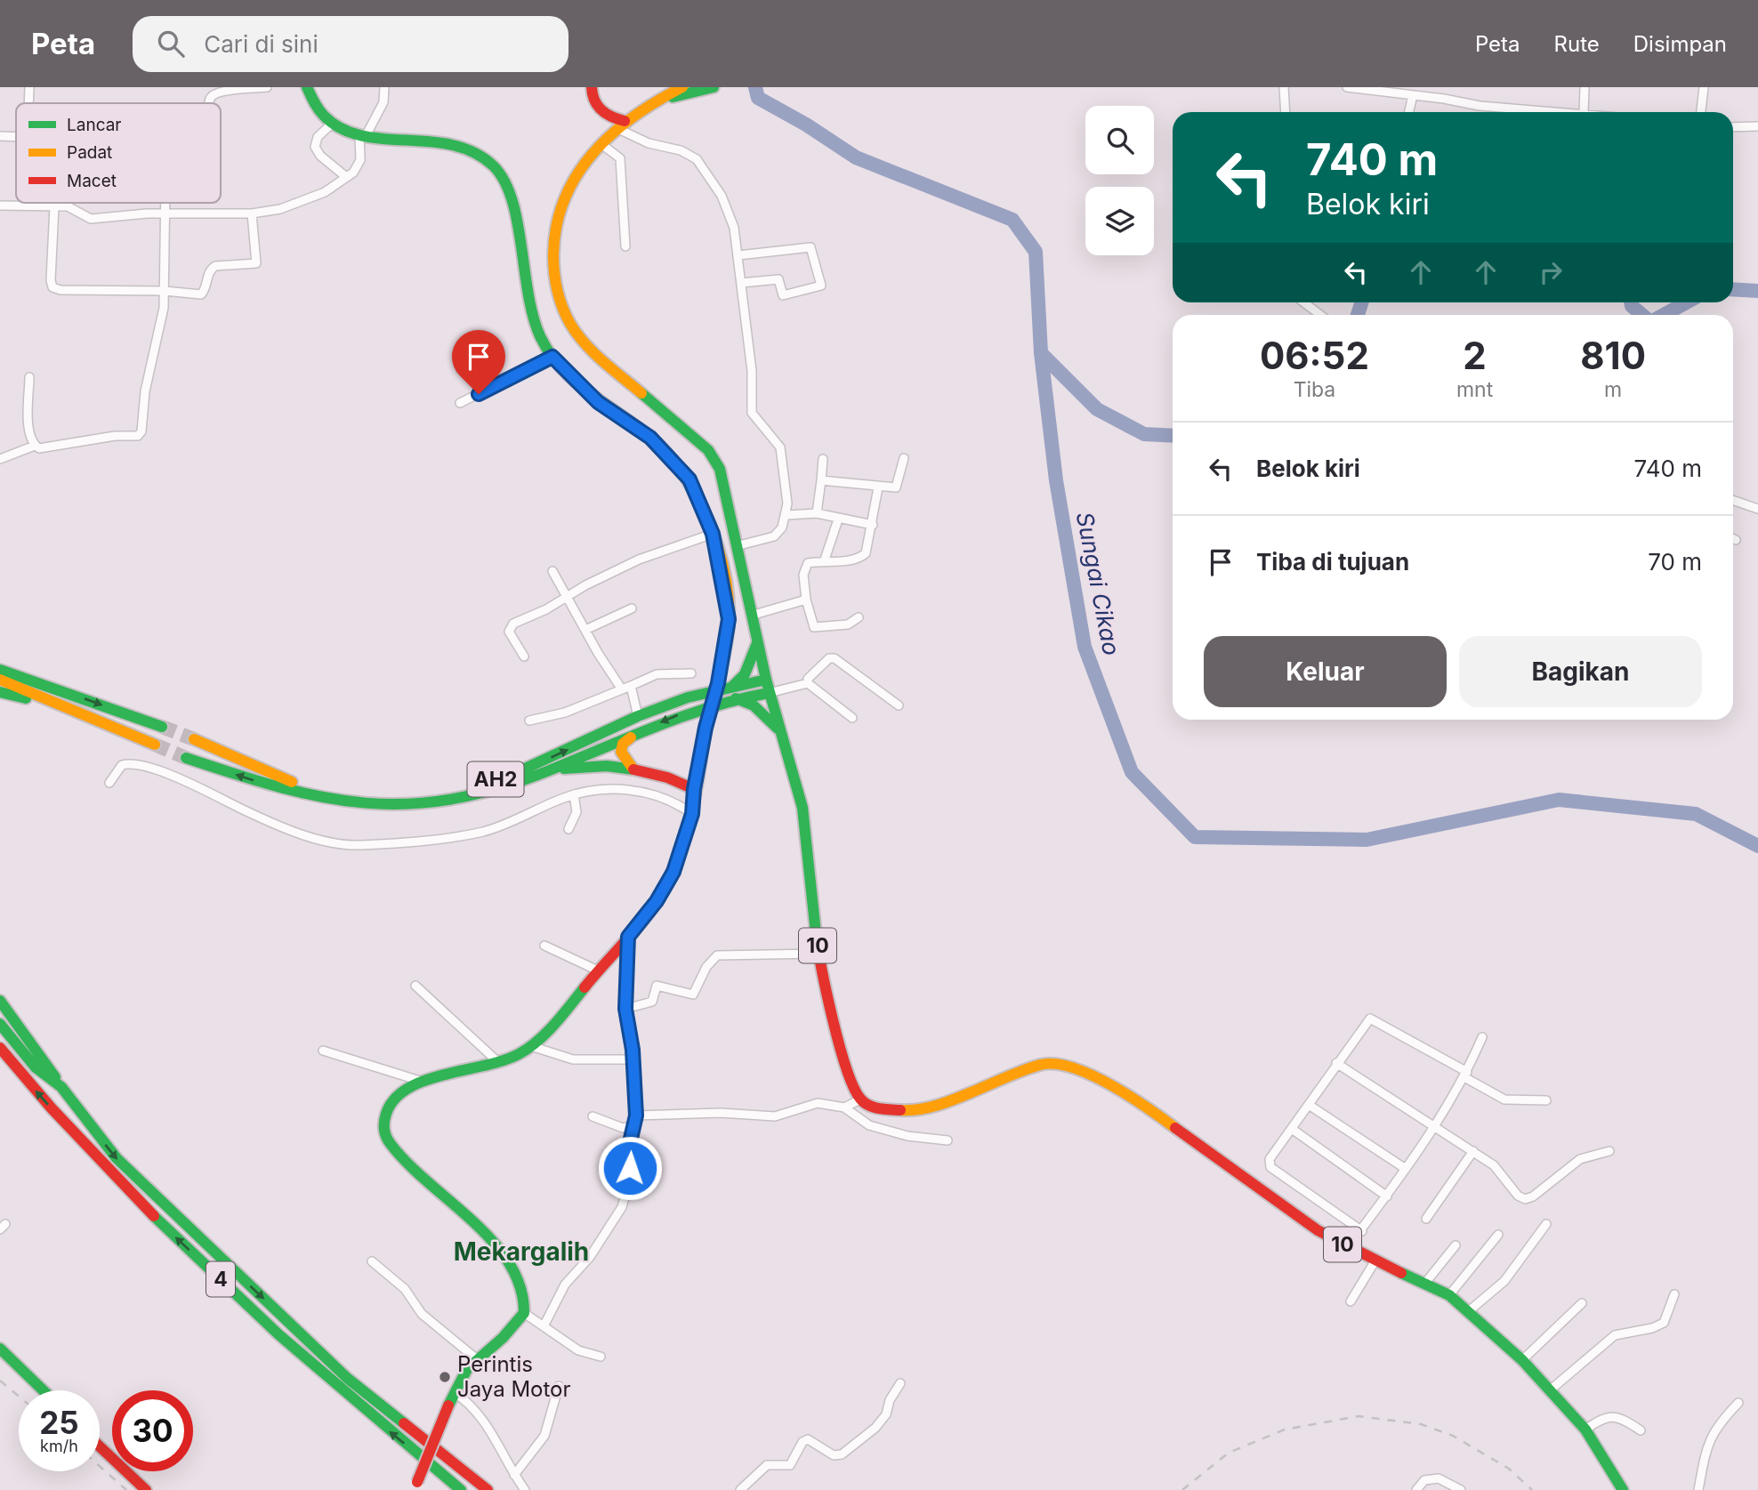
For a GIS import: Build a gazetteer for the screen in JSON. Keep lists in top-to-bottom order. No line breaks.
{"streets":{"main road":["AH2","10","4"]},"crossings":[["AH2","10"]],"districts":["Mekargalih"],"water":["Sungai Cikao"],"places":["Perintis Jaya Motor"],"legend":["Lancar","Padat","Macet"],"page":{"header":"Peta","search":"Cari di sini","nav":["Peta","Rute","Disimpan"],"turn":["740 m","Belok kiri"],"eta":["06:52","Tiba","2","mnt","810","m"],"list":[{"name":"Belok kiri","value":"740 m"},{"name":"Tiba di tujuan","value":"70 m"}],"buttons":["Keluar","Bagikan"],"speed":"25 km/h","limit":"30"}}
